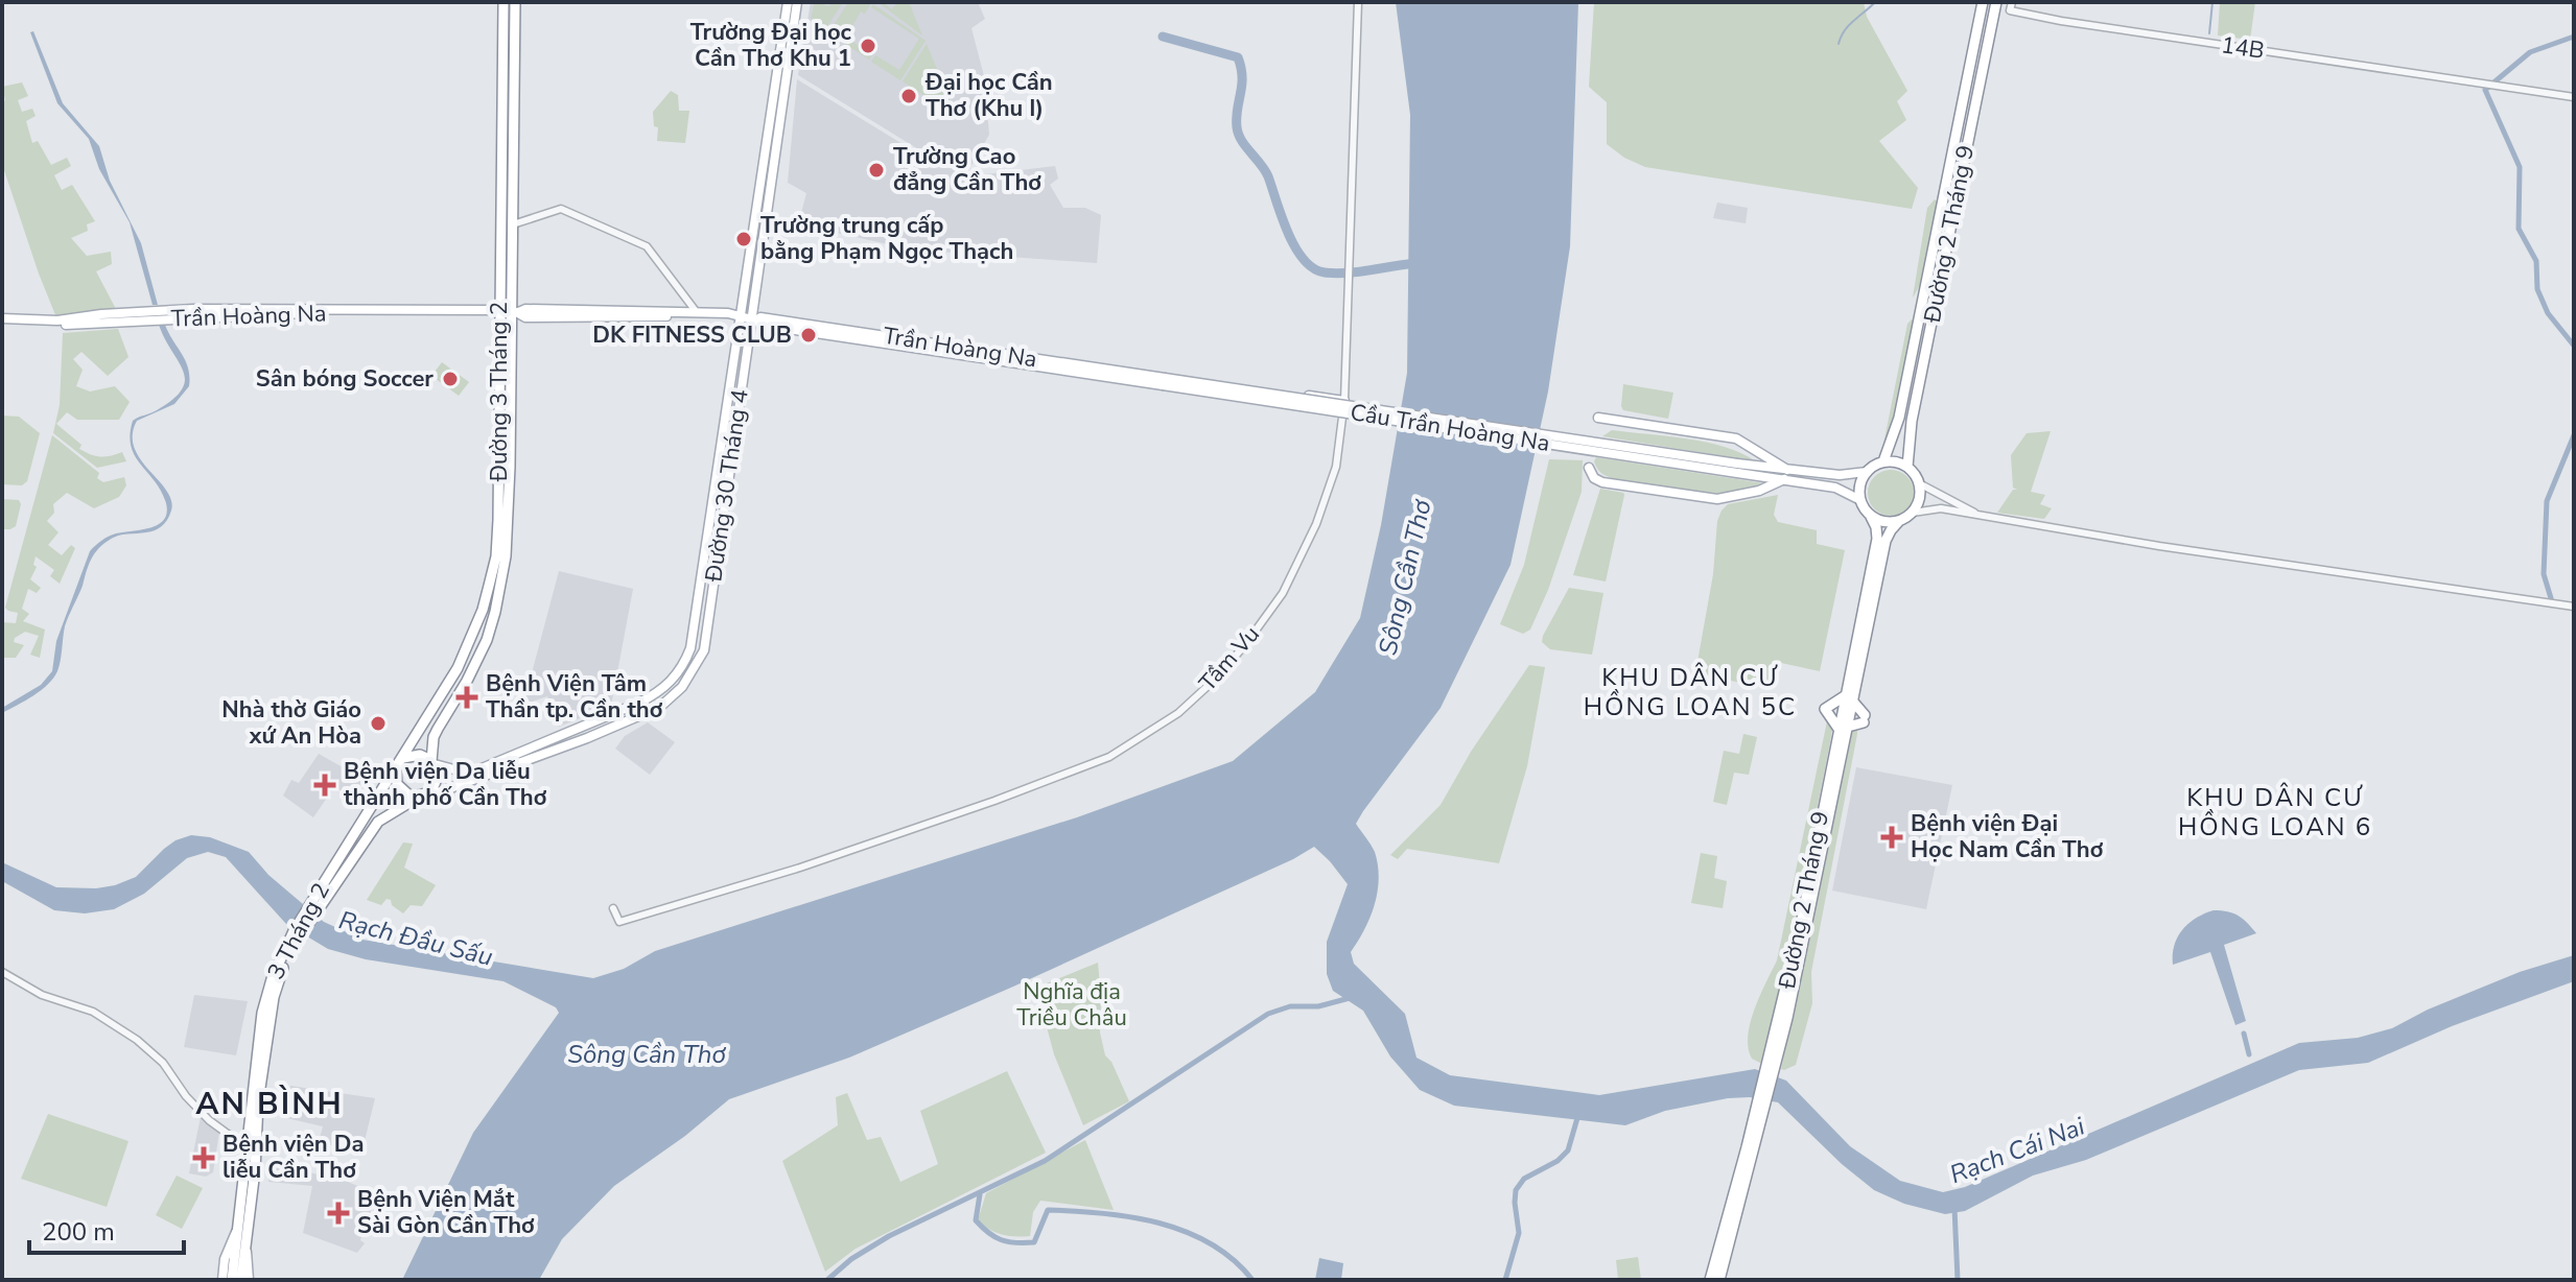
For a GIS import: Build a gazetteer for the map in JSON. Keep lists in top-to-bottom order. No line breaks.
{"streets":{"highway":["Đường 2 Tháng 9","Đường 3 Tháng 2","3 Tháng 2"],"main road":["Trần Hoàng Na","Cầu Trần Hoàng Na","Đường 30 Tháng 4"],"street":["14B","Tầm Vu"]},"crossings":[["Trần Hoàng Na","Đường 3 Tháng 2"],["Trần Hoàng Na","Cầu Trần Hoàng Na"],["Trần Hoàng Na","Đường 30 Tháng 4"],["Đường 3 Tháng 2","Đường 30 Tháng 4"],["Đường 3 Tháng 2","3 Tháng 2"],["Đường 30 Tháng 4","3 Tháng 2"]],"districts":["KHU DÂN CƯ HỒNG LOAN 5C","KHU DÂN CƯ HỒNG LOAN 6","AN BÌNH"],"water":["Sông Cần Thơ","Rạch Đầu Sấu","Rạch Cái Nai"],"parks":["Nghĩa địa Triều Châu"],"places":{"other":["Trường Đại học Cần Thơ Khu 1","Đại học Cần Thơ (Khu I)","Trường Cao đẳng Cần Thơ","Trường trung cấp bằng Phạm Ngọc Thạch","DK FITNESS CLUB","Sân bóng Soccer","Nhà thờ Giáo xứ An Hòa"],"health":["Bệnh Viện Tâm Thần tp. Cần thơ","Bệnh viện Da liễu thành phố Cần Thơ","Bệnh viện Đại Học Nam Cần Thơ","Bệnh viện Da liễu Cần Thơ","Bệnh Viện Mắt Sài Gòn Cần Thơ"]},"scale_bar":"200 m"}
